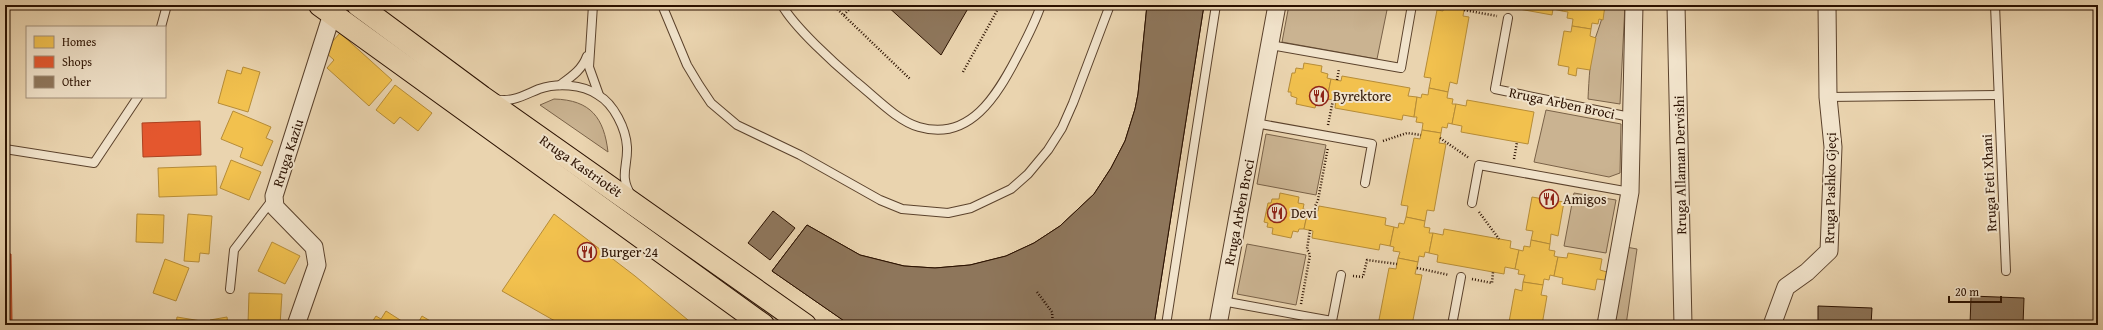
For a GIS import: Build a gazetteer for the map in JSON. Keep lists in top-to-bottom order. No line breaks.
{"streets":{"main road":["Rruga Kastriotët"],"street":["Rruga Arben Broci","Rruga Kaziu","Rruga Allaman Dervishi","Rruga Pashko Gjeçi"],"lane":["Rruga Feti Xhani"]},"crossings":[["Rruga Kaziu","Rruga Kastriotët"]],"places":{"restaurant":["Byrektore","Amigos","Devi","Burger 24"]},"legend":["Homes","Shops","Other"],"scale_bar":"20 m"}
